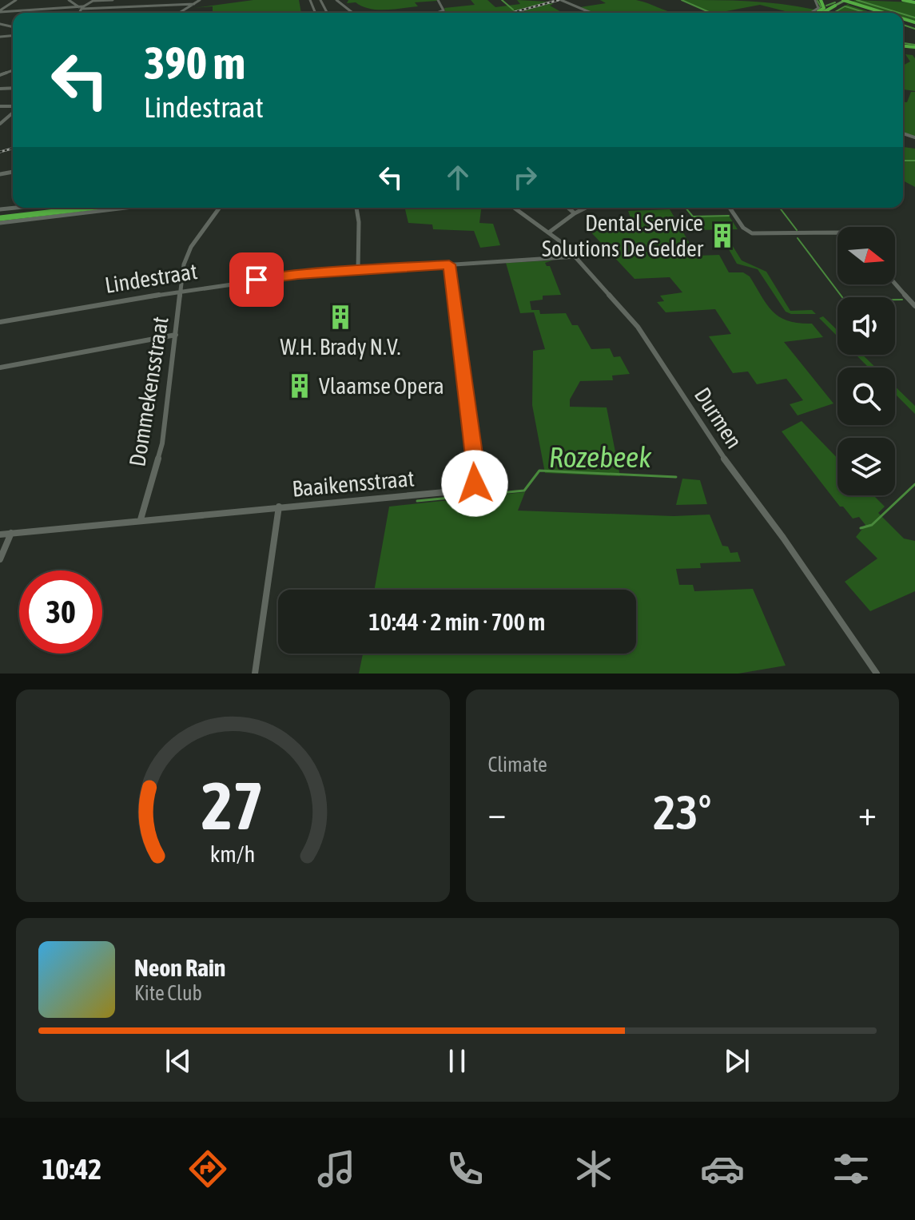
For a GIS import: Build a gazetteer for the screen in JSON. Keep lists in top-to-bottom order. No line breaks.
{"streets":{"street":["Lindestraat","Dommekensstraat","Durmen","Baaikensstraat"]},"crossings":[["Lindestraat","Dommekensstraat"],["Lindestraat","Durmen"],["Lindestraat","Baaikensstraat"],["Dommekensstraat","Baaikensstraat"]],"water":["Rozebeek"],"places":{"building":["Dental Service Solutions De Gelder","W.H. Brady N.V.","Vlaamse Opera"]},"north":"right","page":{"turn":["390 m","Lindestraat"],"limit":"30","trip":"10:44 · 2 min · 700 m","tile":"Climate","heat":["−","23°","+"],"song":["Neon Rain","Kite Club"],"tabs":"10:42","gauge":["27","km/h"]}}
